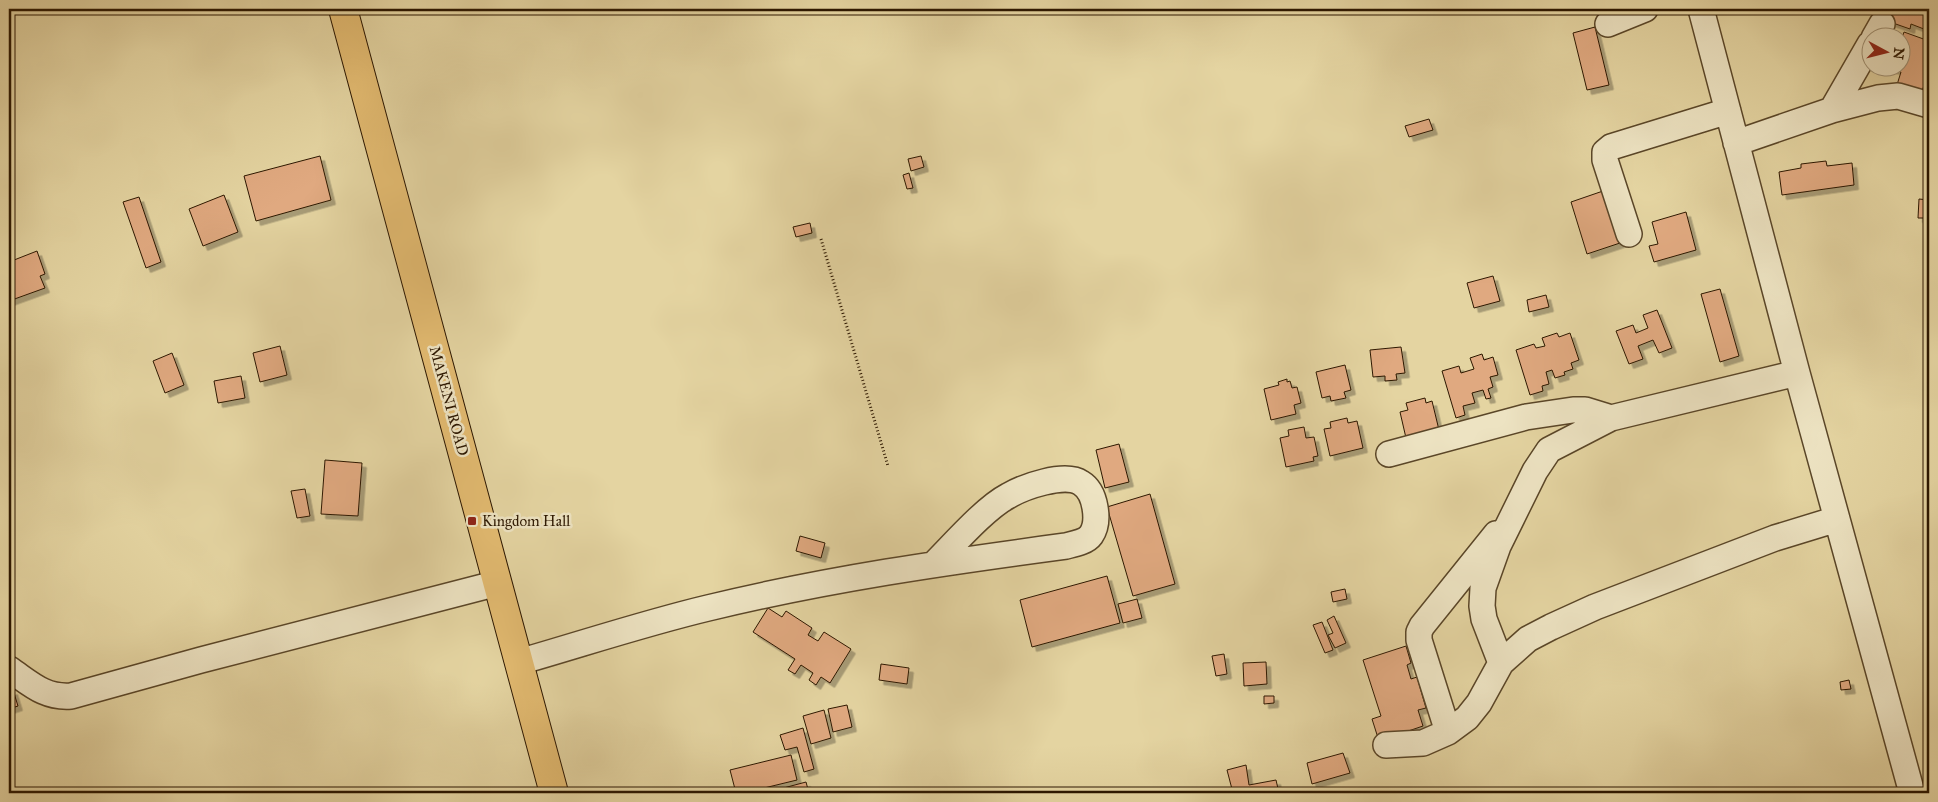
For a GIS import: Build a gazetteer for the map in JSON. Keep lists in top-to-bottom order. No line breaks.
{"streets":{"main road":["MAKENI ROAD"]},"places":{"transit":["Kingdom Hall"]},"north":"right"}
